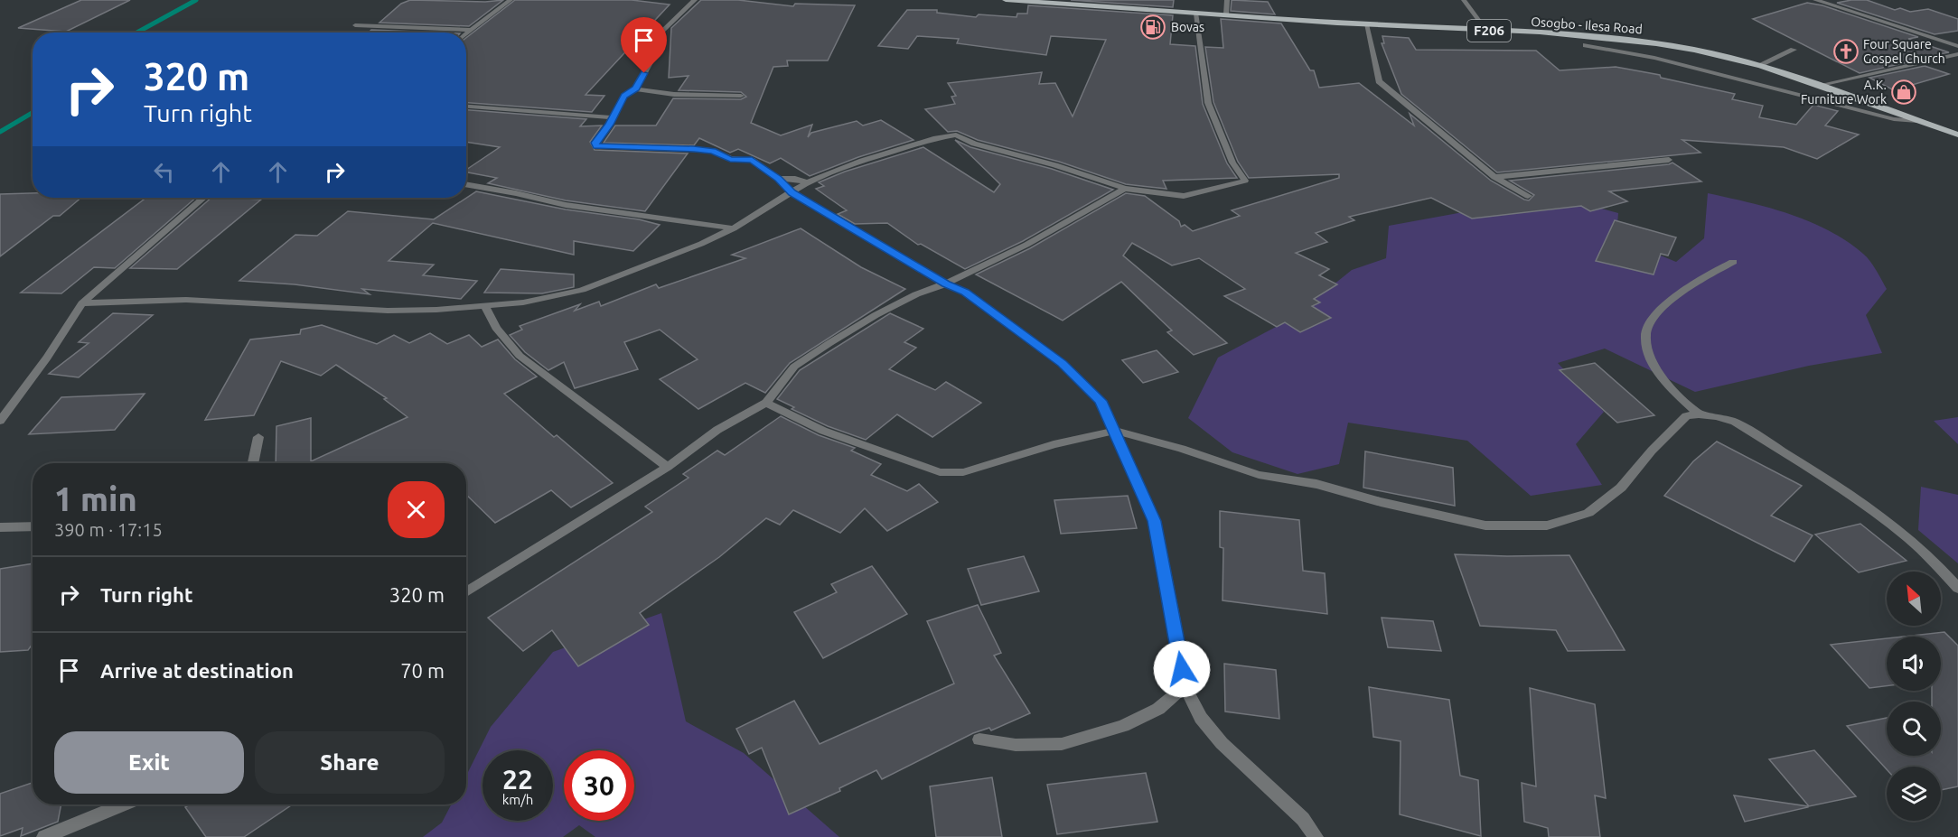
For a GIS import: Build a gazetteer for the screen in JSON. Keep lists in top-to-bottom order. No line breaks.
{"streets":{"main road":["Osogbo - Ilesa Road","F206"]},"places":{"fuel station":["Bovas"],"church":["Four Square Gospel Church"],"shop":["A.K. Furniture Work"]},"north":"top left","page":{"turn":["320 m","Turn right"],"heading":["1 min","390 m · 17:15"],"list":[{"name":"Turn right","value":"320 m"},{"name":"Arrive at destination","value":"70 m"}],"buttons":["Exit","Share"],"speed":"22 km/h","limit":"30"}}
